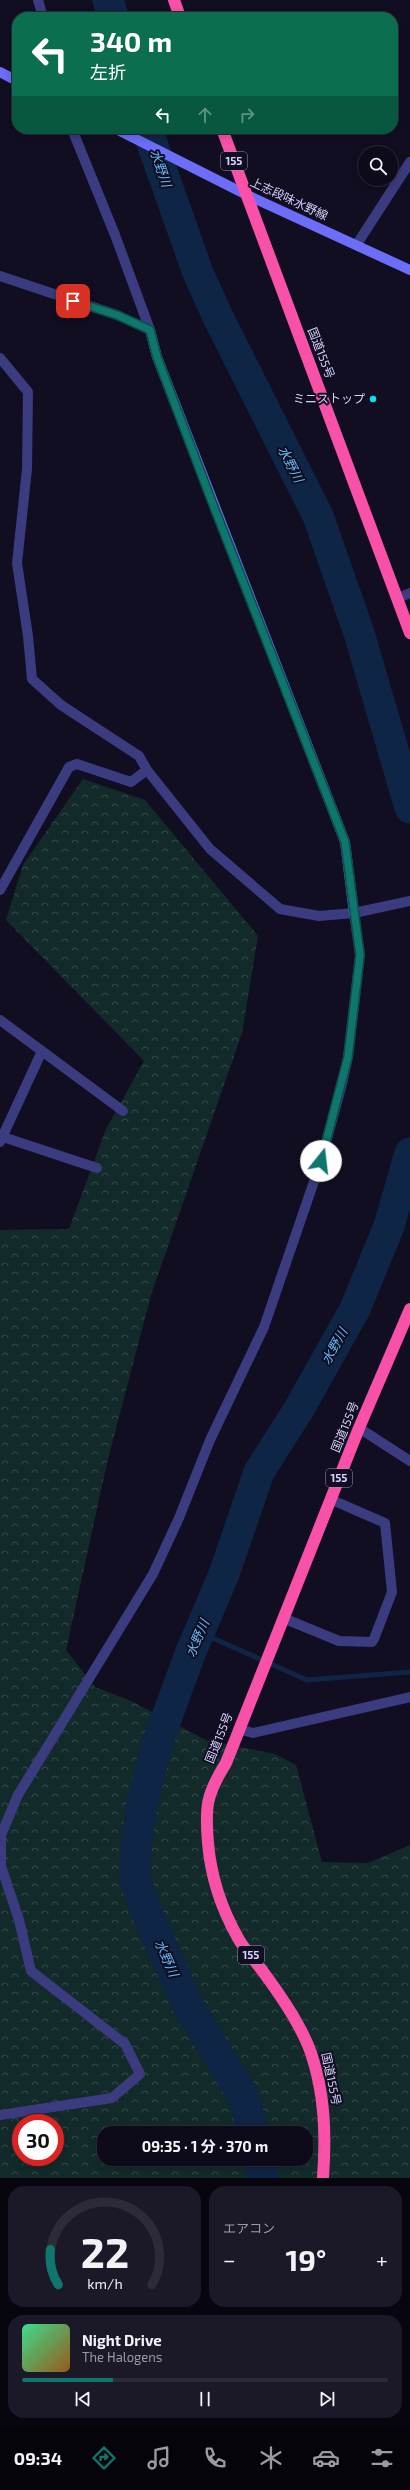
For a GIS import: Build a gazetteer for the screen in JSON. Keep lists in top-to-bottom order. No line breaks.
{"streets":{"highway":["155","国道155号"],"street":["上志段味水野線"]},"crossings":[["上志段味水野線","国道155号"]],"water":["水野川"],"places":["ミニストップ"],"page":{"turn":["340 m","左折"],"limit":"30","trip":"09:35 · 1 分 · 370 m","tile":"エアコン","heat":["−","19°","+"],"song":["Night Drive","The Halogens"],"tabs":"09:34","gauge":["22","km/h"]}}
